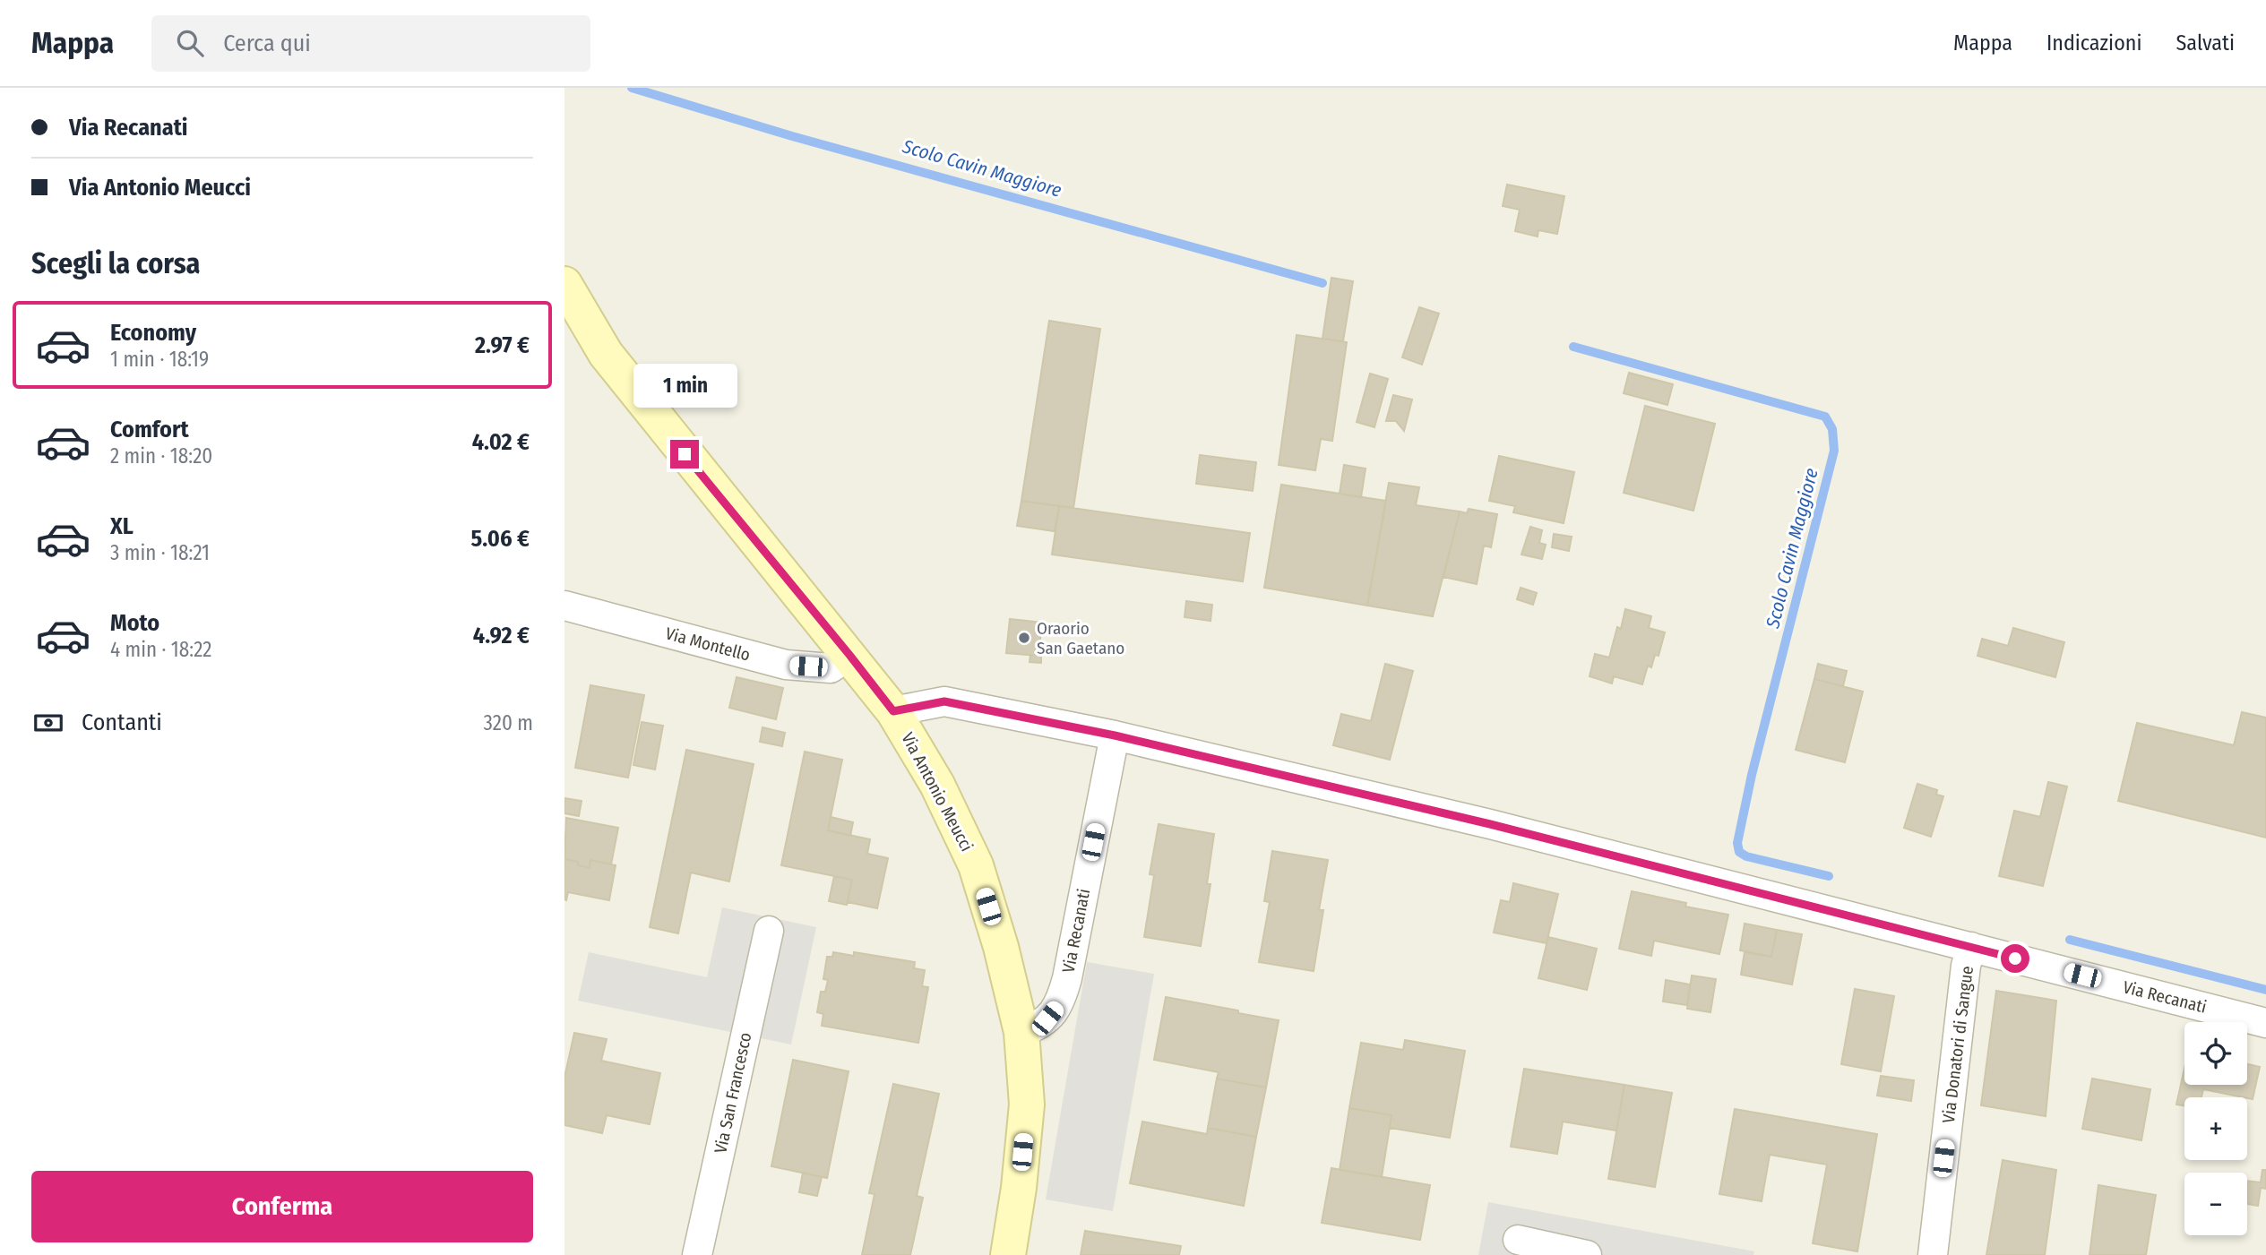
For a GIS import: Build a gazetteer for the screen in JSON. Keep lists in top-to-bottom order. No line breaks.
{"streets":{"main road":["Via Antonio Meucci"],"street":["Via Montello","Via Recanati","Via Donatori di Sangue","Via San Francesco"]},"crossings":[["Via Montello","Via Antonio Meucci"],["Via Antonio Meucci","Via Recanati"],["Via Recanati","Via Donatori di Sangue"]],"water":["Scolo Cavin Maggiore"],"places":["Oraorio San Gaetano"],"page":{"header":"Mappa","search":"Cerca qui","nav":["Mappa","Indicazioni","Salvati"],"banner":["Via Recanati","Via Antonio Meucci"],"heading":"Scegli la corsa","list":[{"name":"Economy","note":"1 min · 18:19","value":"2.97 €"},{"name":"Comfort","note":"2 min · 18:20","value":"4.02 €"},{"name":"XL","note":"3 min · 18:21","value":"5.06 €"},{"name":"Moto","note":"4 min · 18:22","value":"4.92 €"}],"bubble":"1 min","pay":["Contanti","320 m"],"map_buttons":["+","−"],"buttons":"Conferma"}}
